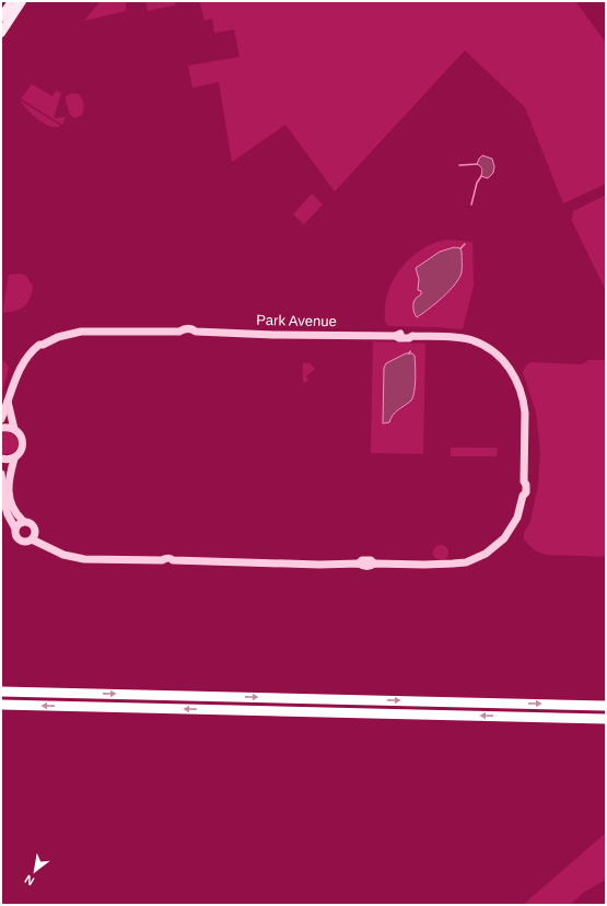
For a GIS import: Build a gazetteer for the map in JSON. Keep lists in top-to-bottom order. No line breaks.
{"streets":{"street":["Park Avenue"]},"north":"bottom left"}
